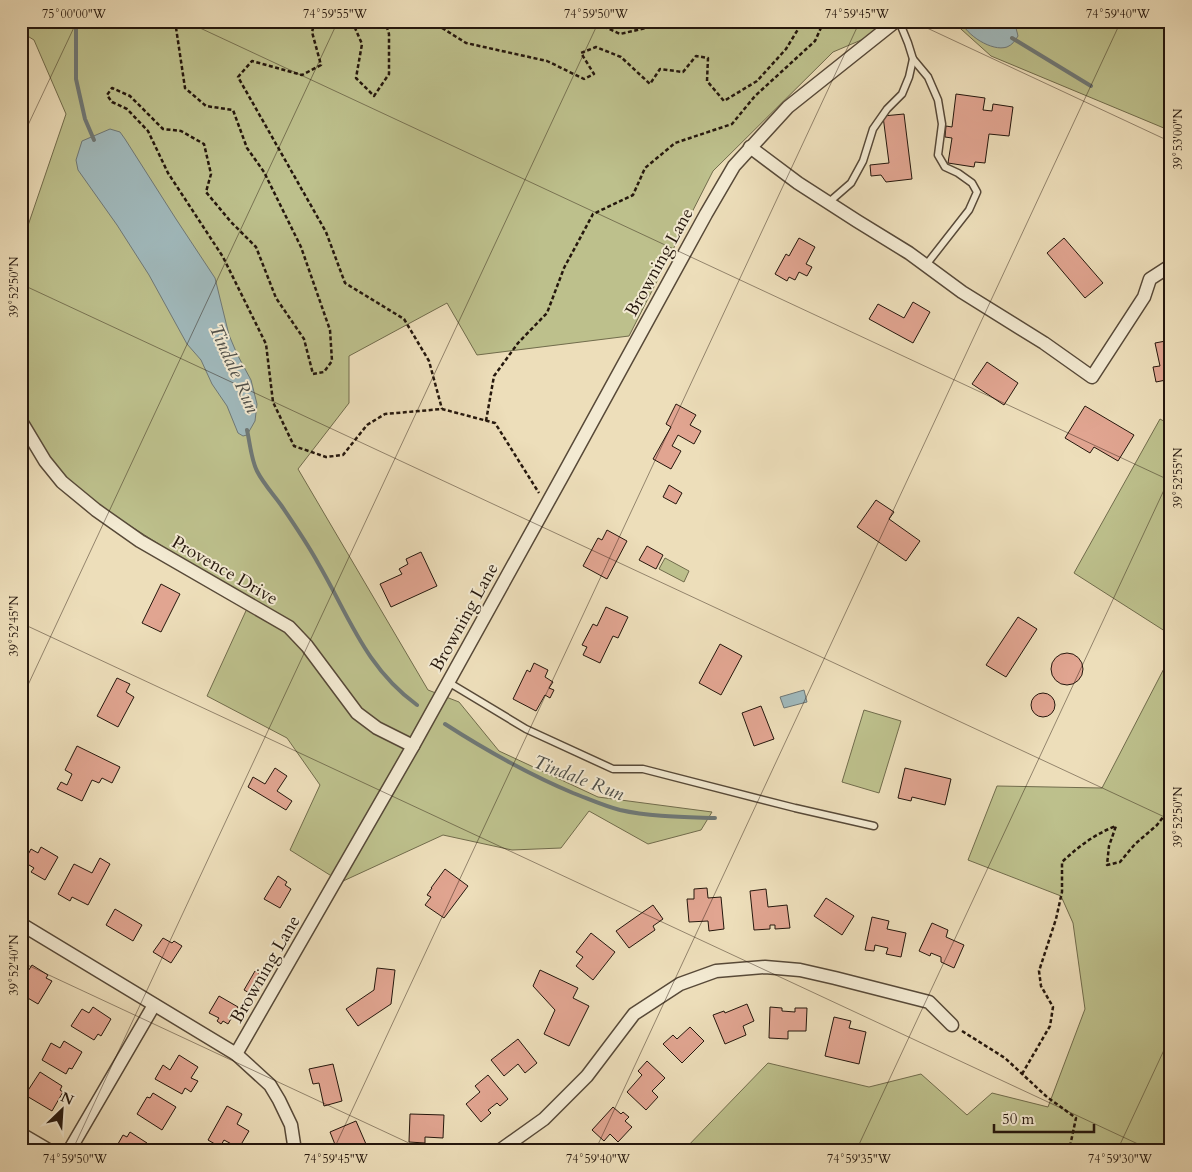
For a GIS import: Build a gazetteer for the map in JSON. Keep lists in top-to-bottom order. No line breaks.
{"streets":{"street":["Browning Lane","Provence Drive"]},"crossings":[["Browning Lane","Provence Drive"]],"water":["Tindale Run"],"scale_bar":"50 m","north":"top right","coordinates":["75°00'00\"W","74°59'55\"W","74°59'50\"W","74°59'45\"W","74°59'40\"W","39°53'00\"N","39°52'50\"N","39°52'55\"N","39°52'45\"N","39°52'40\"N","74°59'35\"W","74°59'30\"W"]}
